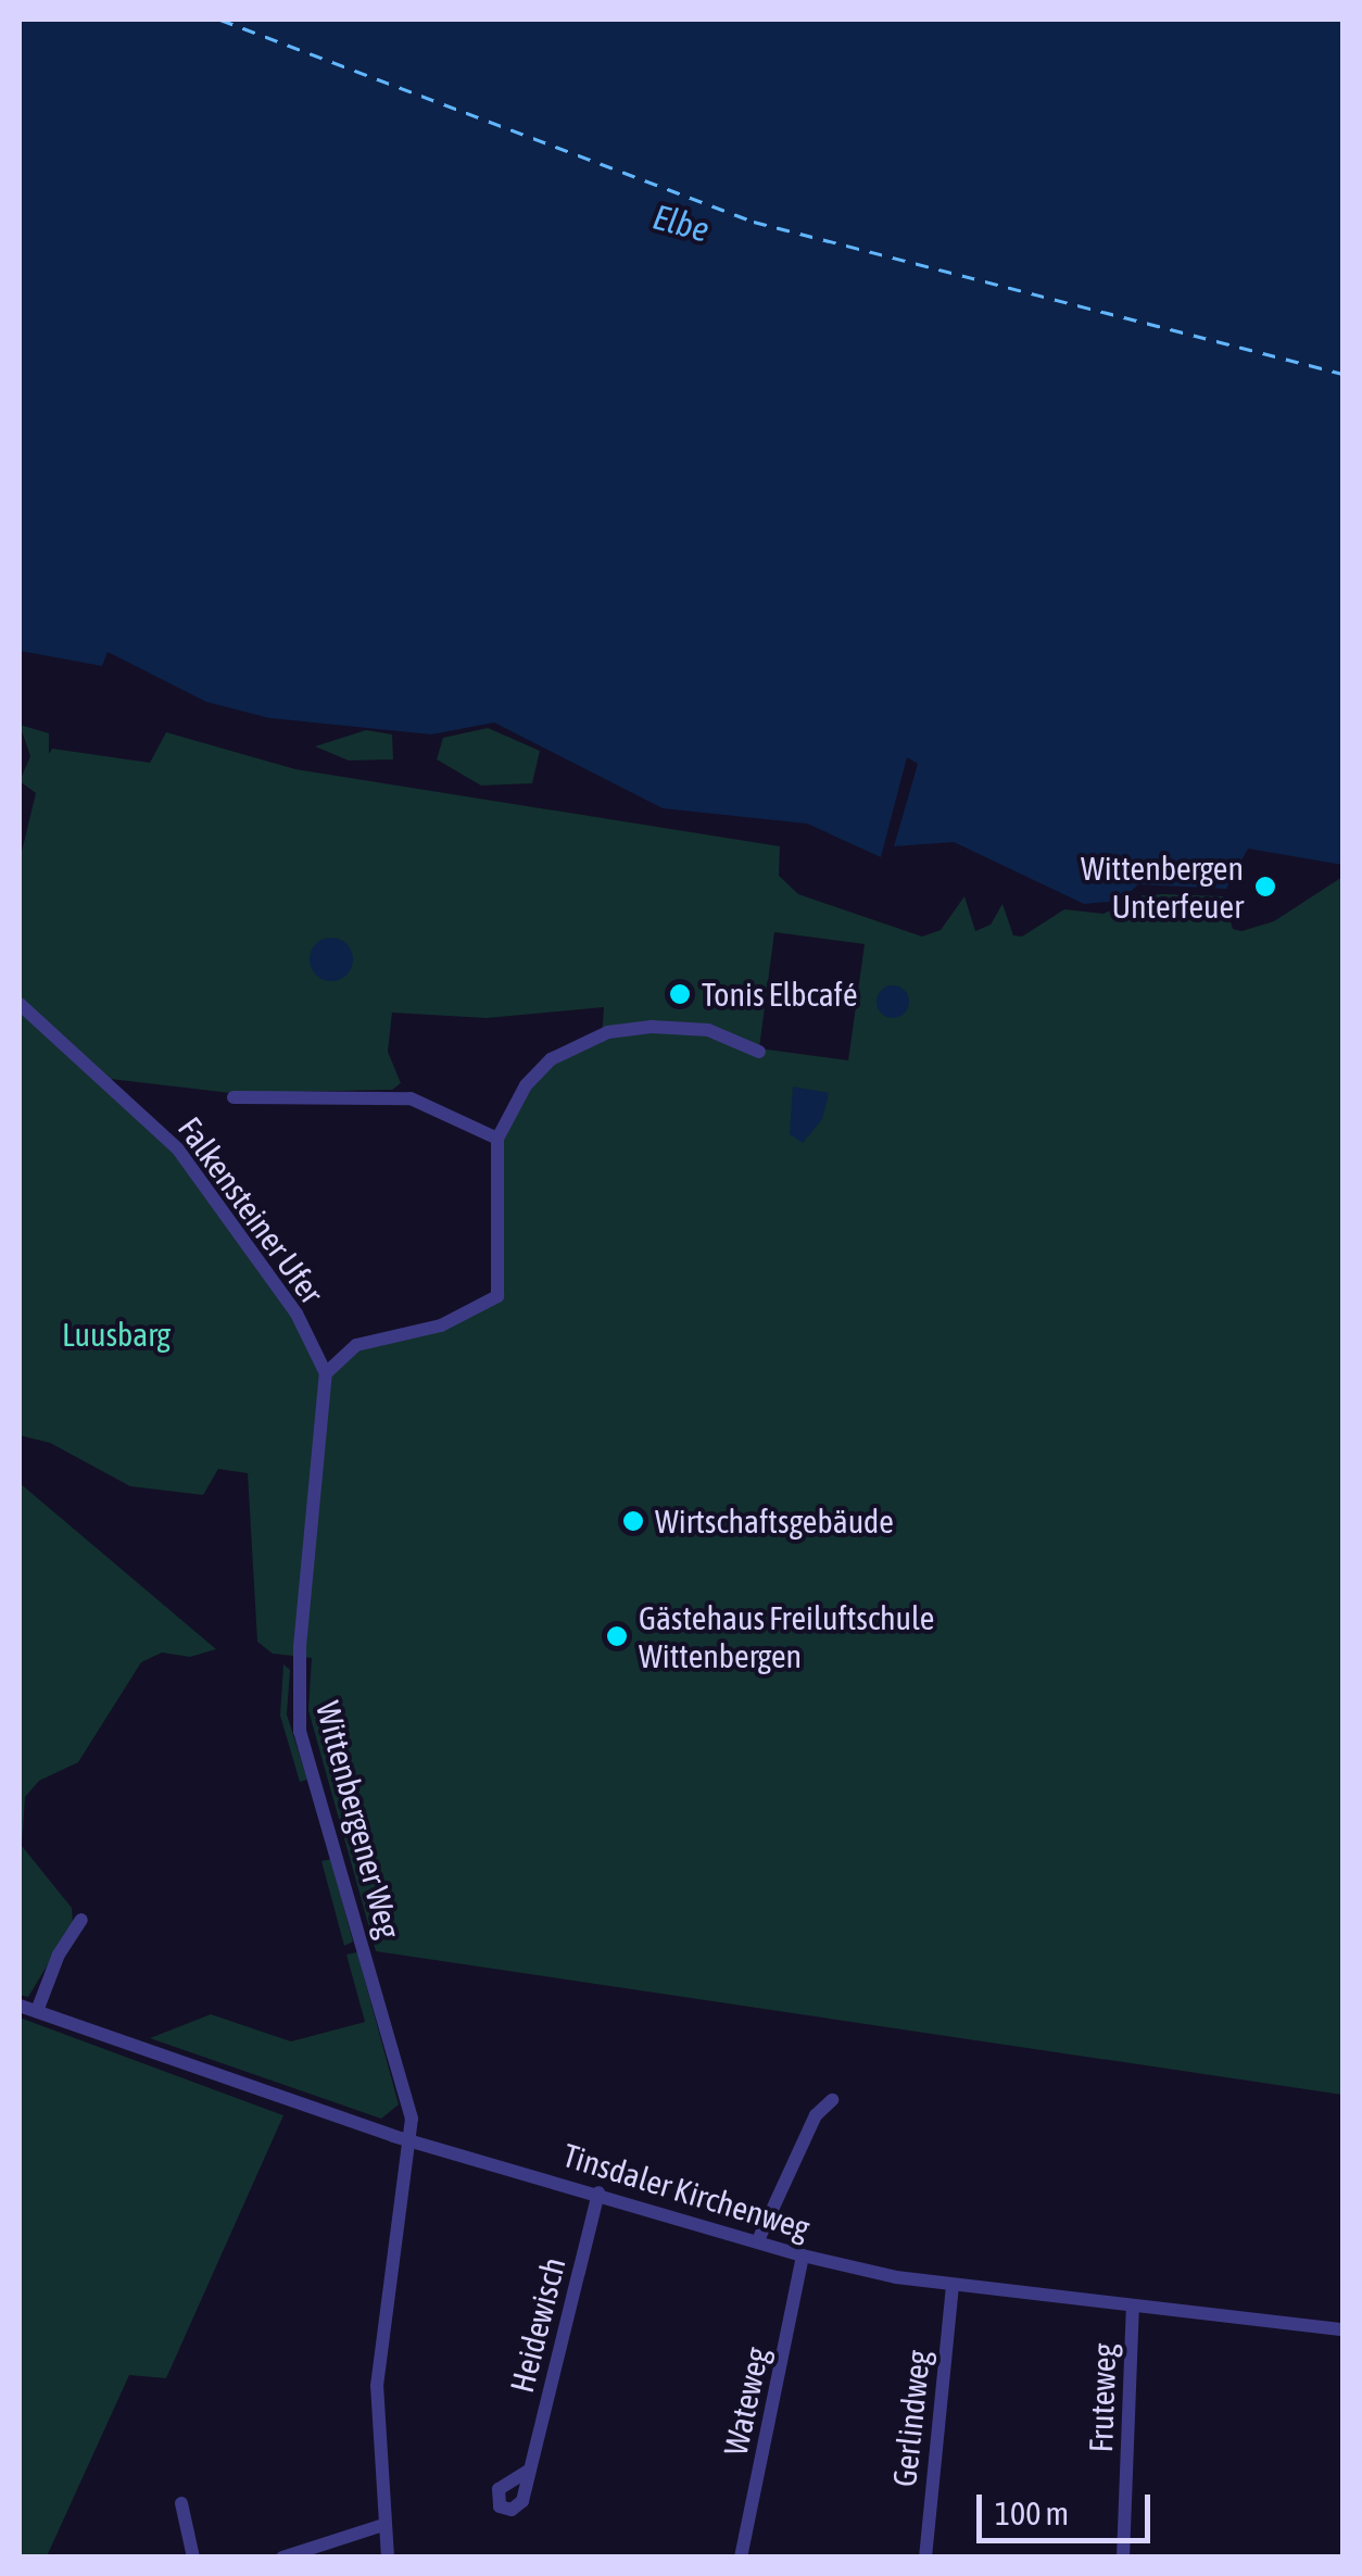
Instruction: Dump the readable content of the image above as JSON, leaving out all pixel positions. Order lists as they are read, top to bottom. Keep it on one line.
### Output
{"streets":{"street":["Falkensteiner Ufer","Wittenbergener Weg","Tinsdaler Kirchenweg","Heidewisch","Fruteweg","Wateweg","Gerlindweg"]},"crossings":[["Falkensteiner Ufer","Wittenbergener Weg"],["Wittenbergener Weg","Tinsdaler Kirchenweg"],["Tinsdaler Kirchenweg","Heidewisch"],["Tinsdaler Kirchenweg","Fruteweg"],["Tinsdaler Kirchenweg","Wateweg"],["Tinsdaler Kirchenweg","Gerlindweg"]],"water":["Elbe"],"parks":["Luusbarg"],"places":["Wittenbergen Unterfeuer","Tonis Elbcafé","Wirtschaftsgebäude","Gästehaus Freiluftschule Wittenbergen"],"scale_bar":"100 m"}
